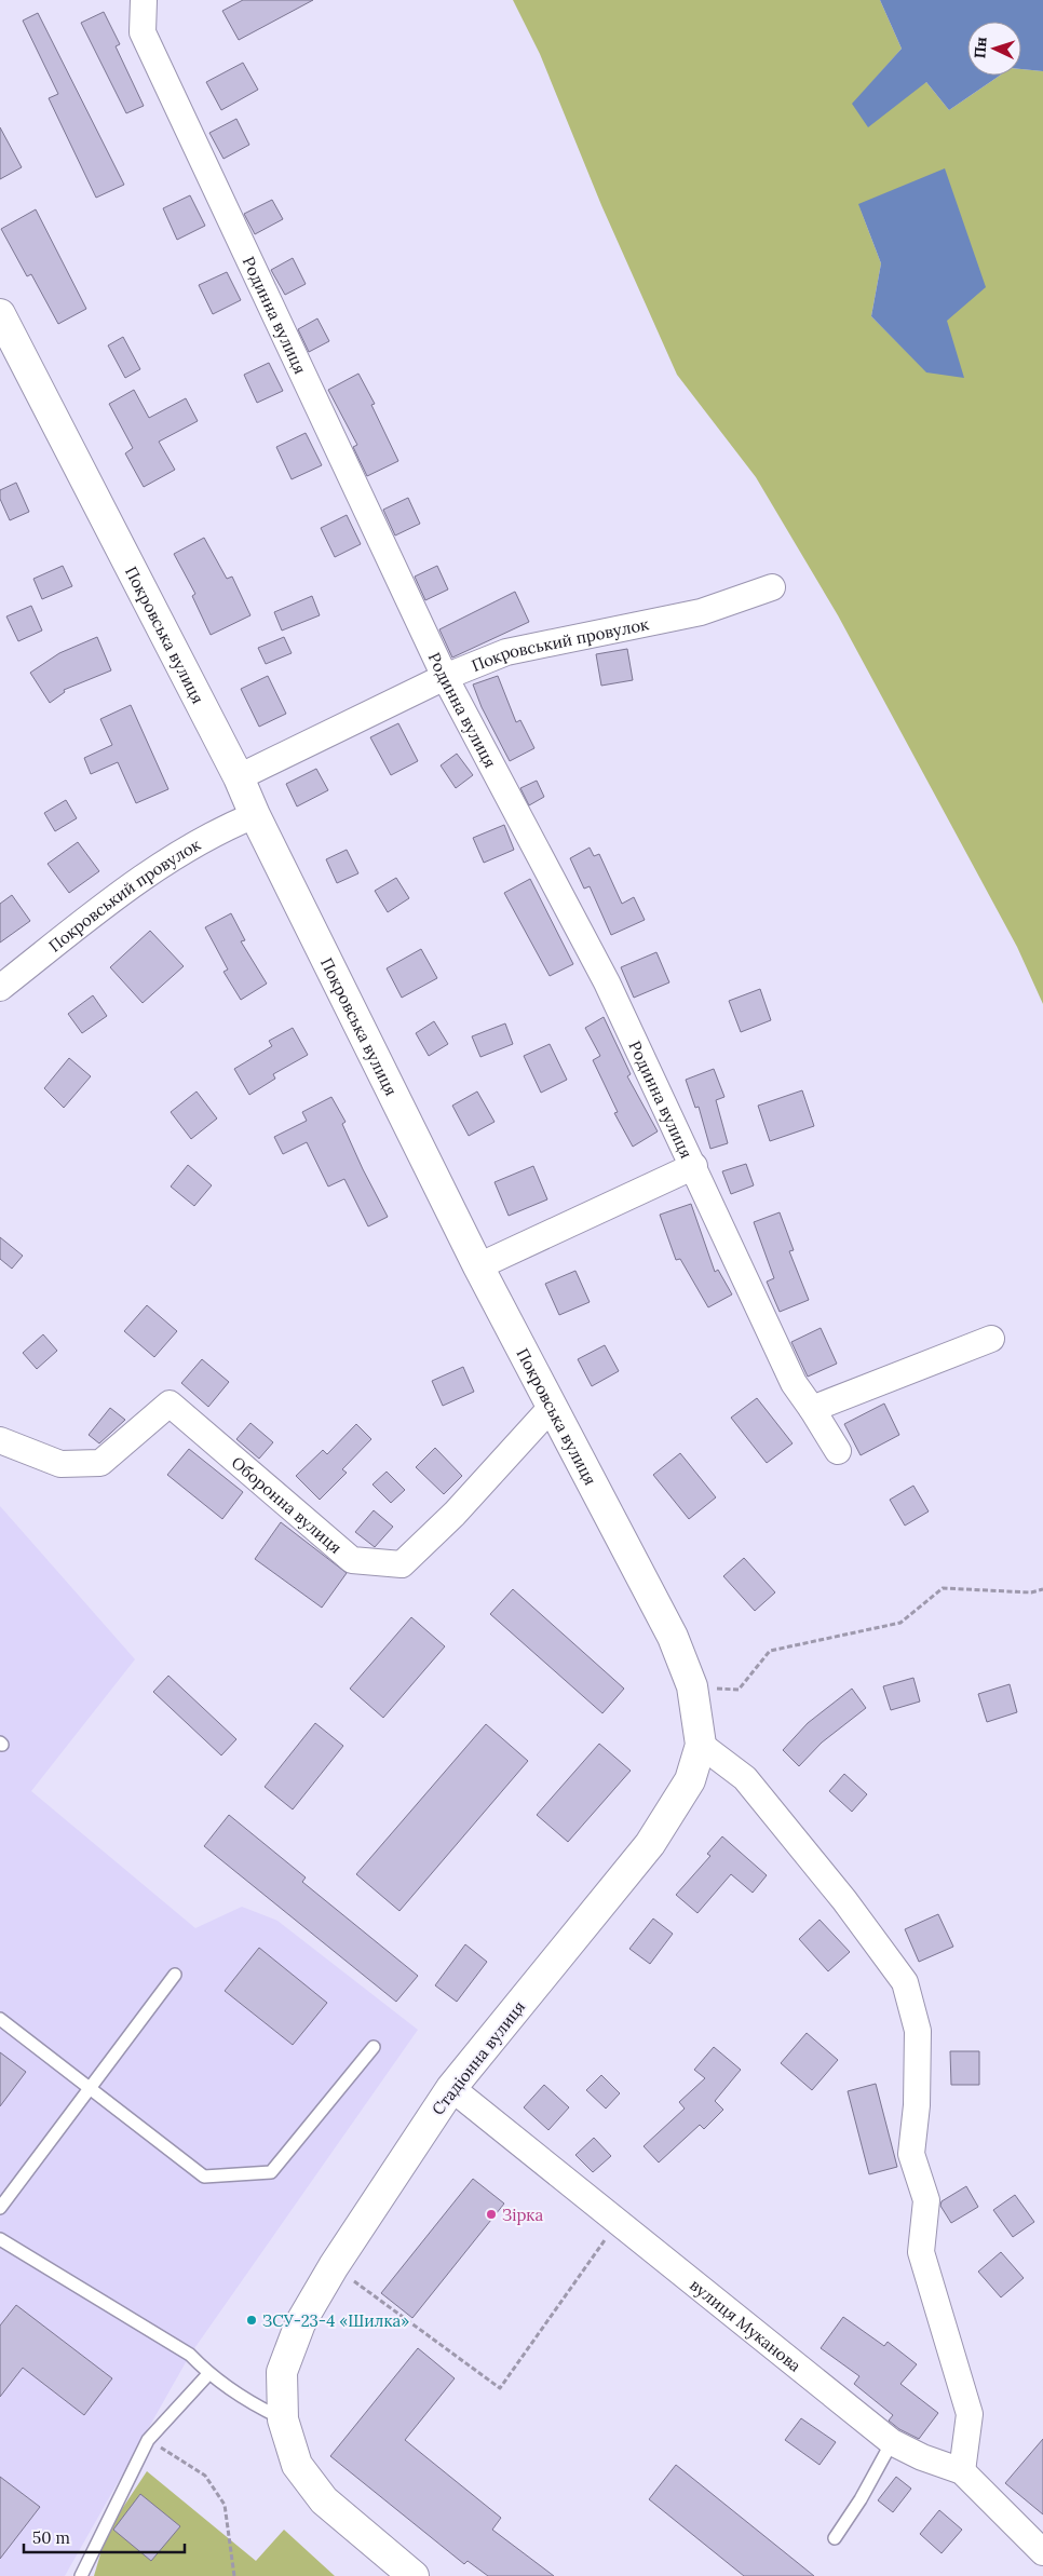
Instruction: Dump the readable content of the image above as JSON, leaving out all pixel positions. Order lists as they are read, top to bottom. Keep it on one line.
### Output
{"streets":{"street":["Родинна вулиця","Покровська вулиця","Покровський провулок","Оборонна вулиця","Стадіонна вулиця","вулиця Муканова"]},"crossings":[["Родинна вулиця","Покровський провулок"],["Покровська вулиця","Покровський провулок"],["Покровська вулиця","Оборонна вулиця"],["Покровська вулиця","Стадіонна вулиця"],["Стадіонна вулиця","вулиця Муканова"]],"places":["Зірка","ЗСУ-23-4 «Шилка»"],"scale_bar":"50 m","north":"left"}
